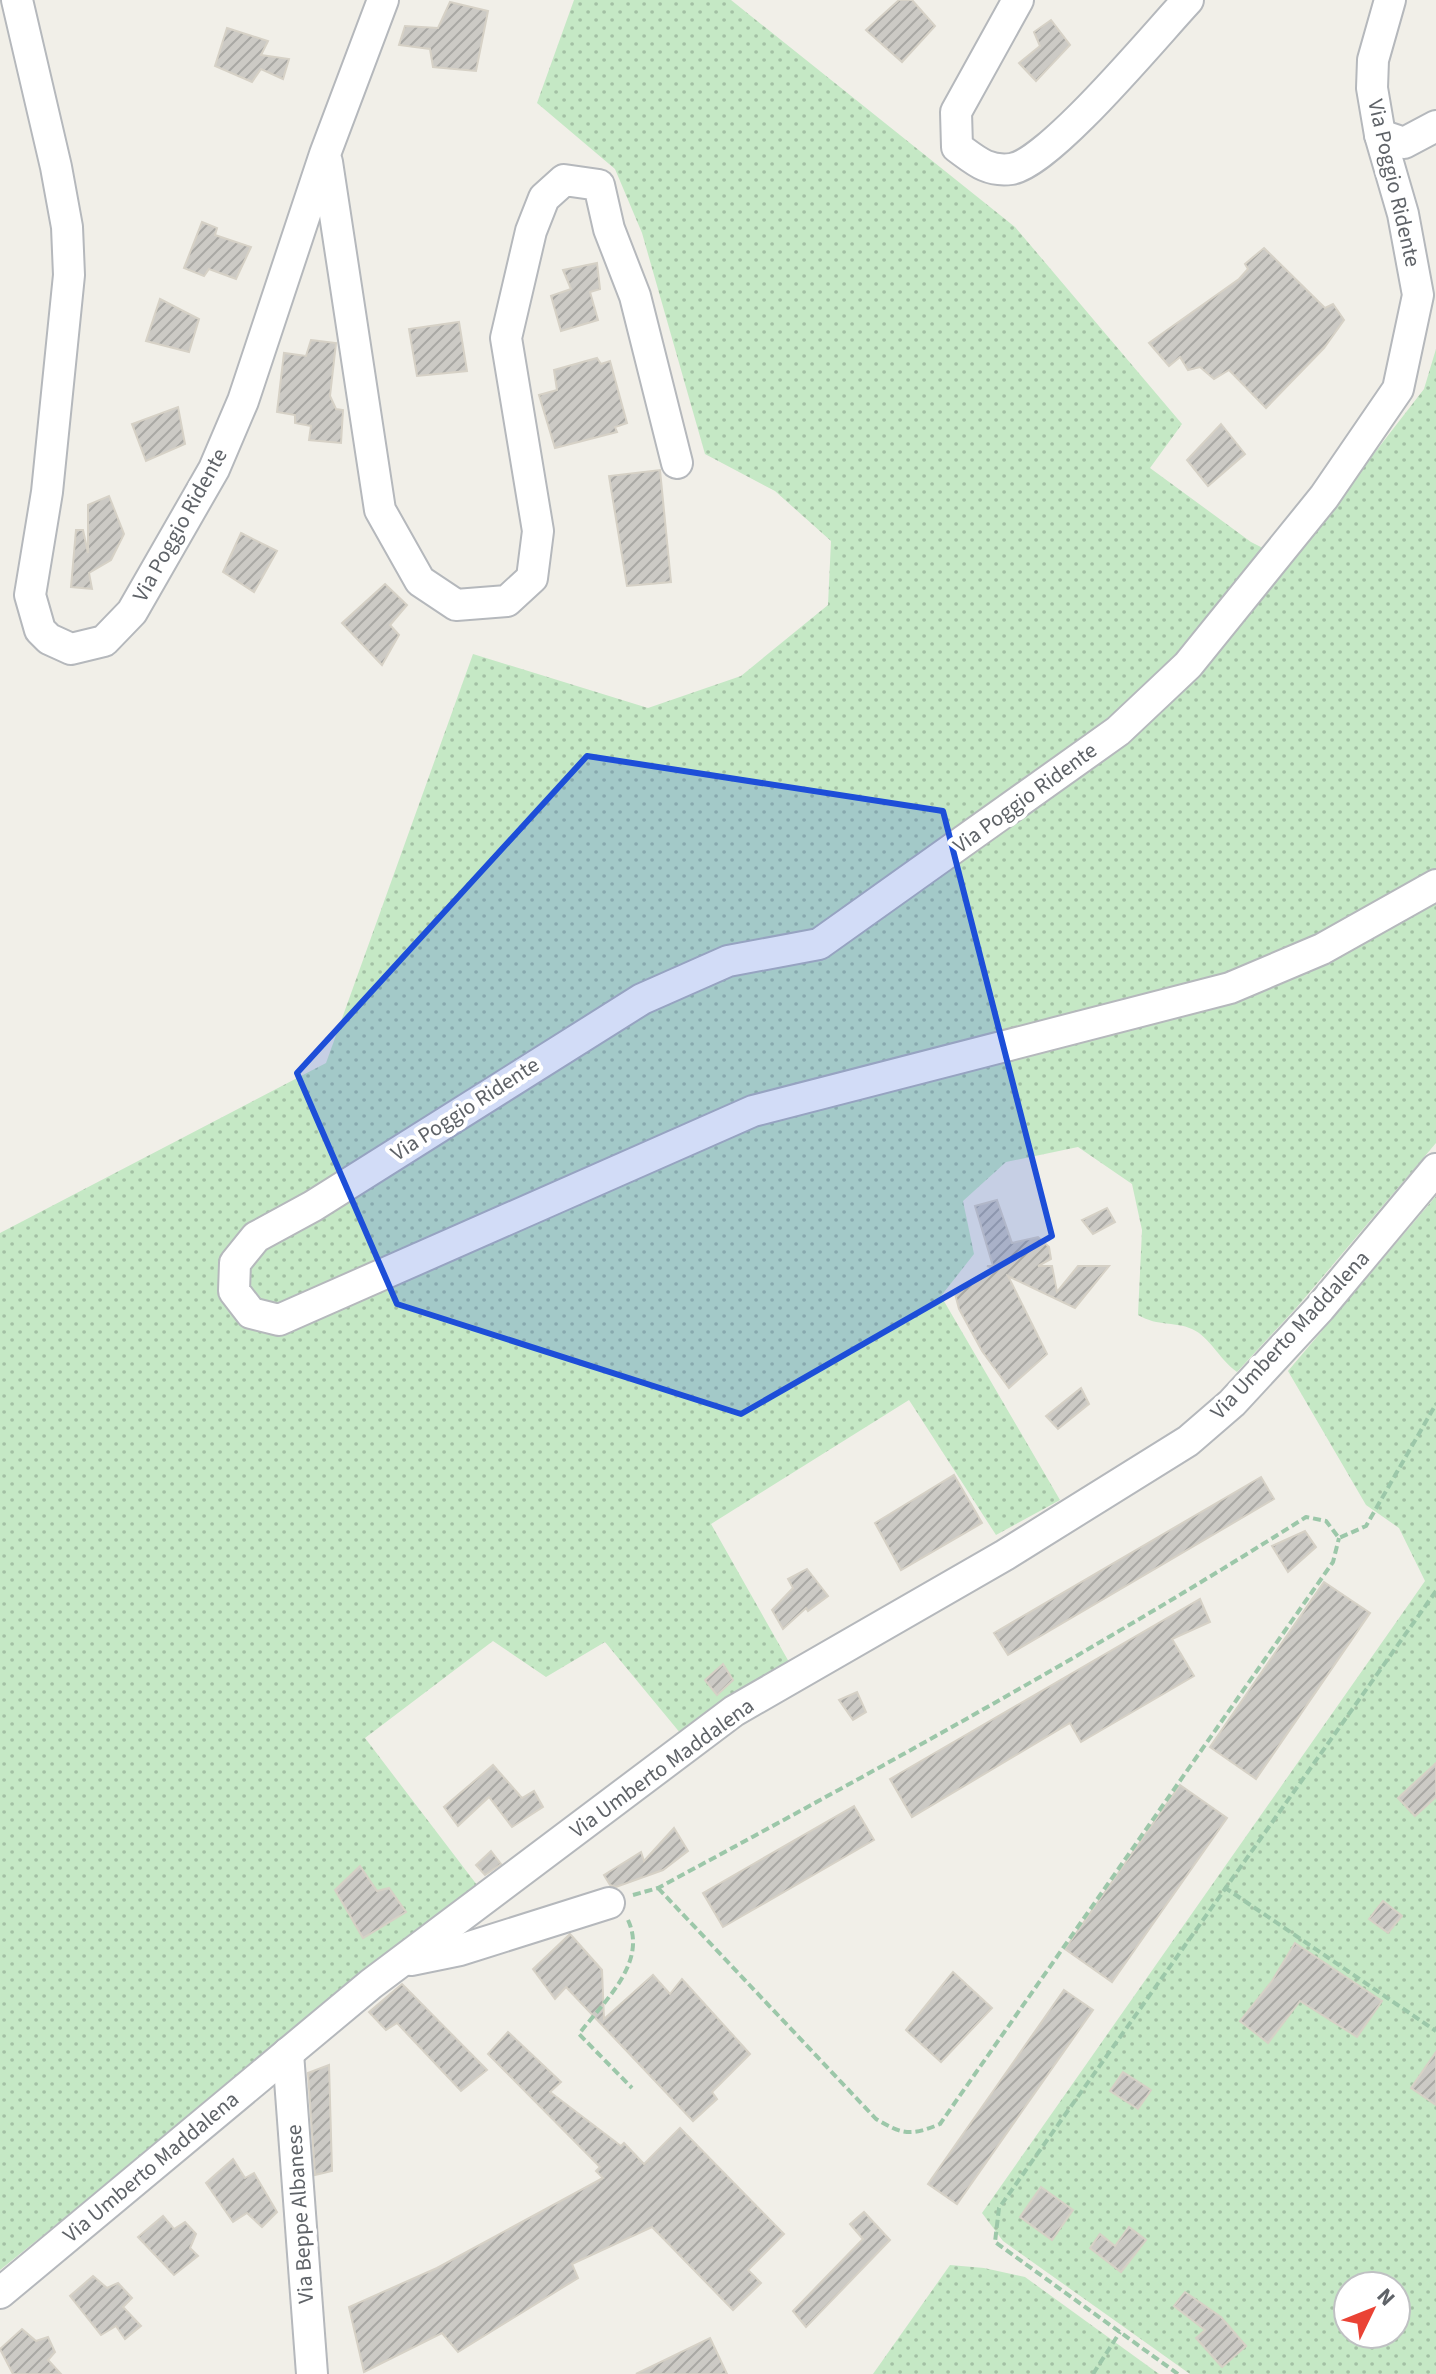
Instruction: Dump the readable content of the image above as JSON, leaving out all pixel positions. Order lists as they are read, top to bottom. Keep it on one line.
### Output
{"streets":{"street":["Via Poggio Ridente","Via Umberto Maddalena","Via Beppe Albanese"]},"crossings":[["Via Umberto Maddalena","Via Beppe Albanese"]],"north":"top right"}
